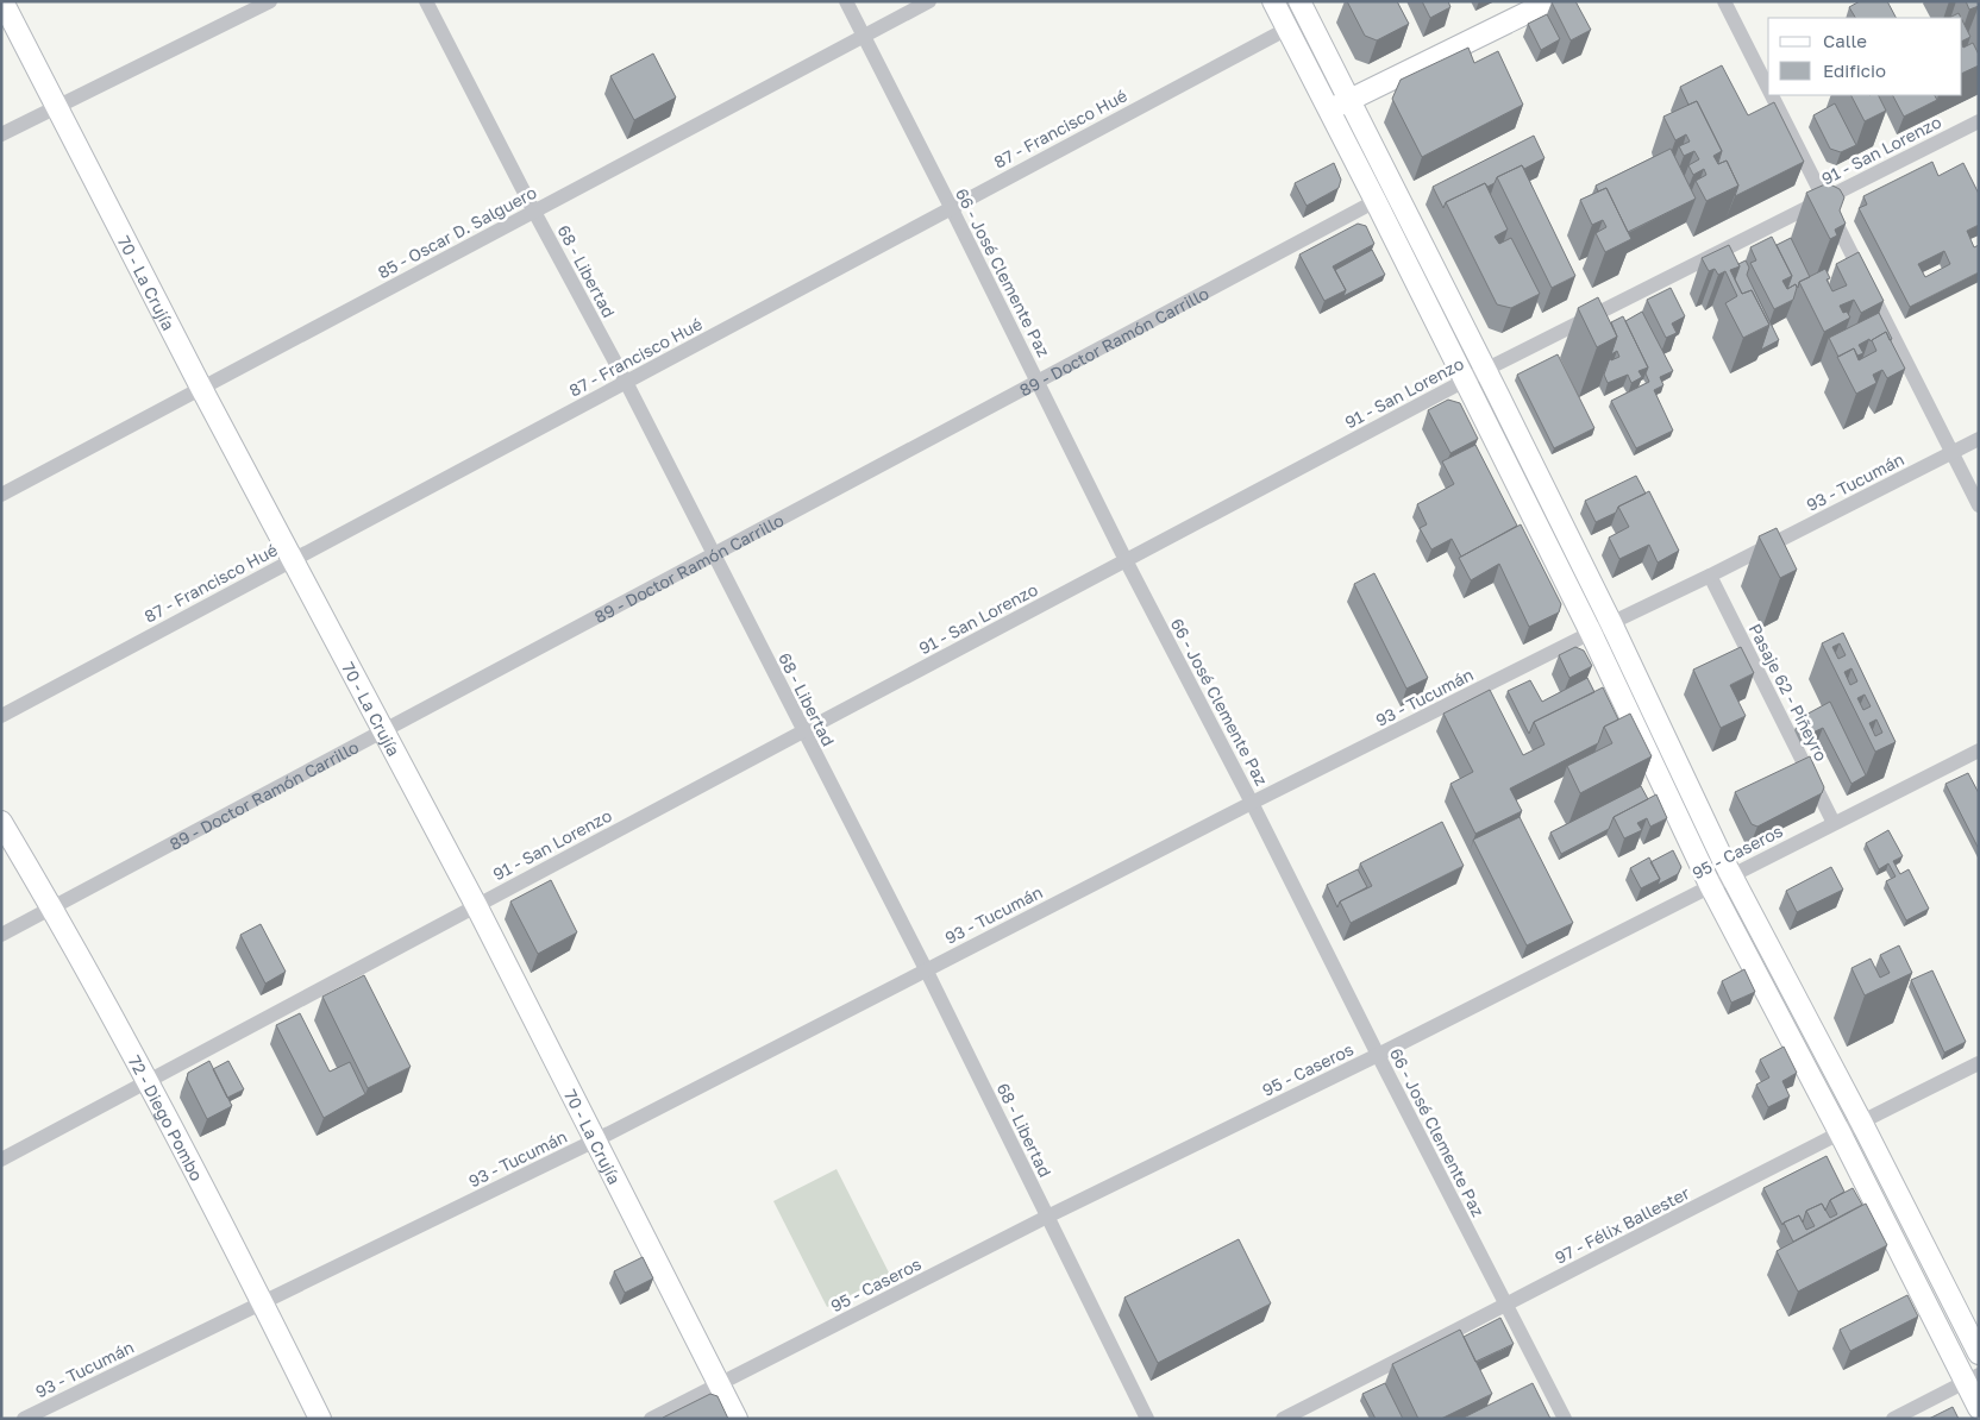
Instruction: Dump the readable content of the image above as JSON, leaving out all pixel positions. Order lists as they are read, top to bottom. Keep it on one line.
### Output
{"streets":{"main road":["70 - La Crujía","72 - Diego Pombo"],"street":["87 - Francisco Hué","91 - San Lorenzo","85 - Oscar D. Salguero","68 - Libertad","66 - José Clemente Paz","89 - Doctor Ramón Carrillo","93 - Tucumán","Pasaje 62 - Piñeyro","95 - Caseros","97 - Félix Ballester"]},"crossings":[["87 - Francisco Hué","68 - Libertad"],["87 - Francisco Hué","66 - José Clemente Paz"],["87 - Francisco Hué","70 - La Crujía"],["91 - San Lorenzo","68 - Libertad"],["91 - San Lorenzo","66 - José Clemente Paz"],["91 - San Lorenzo","70 - La Crujía"],["91 - San Lorenzo","72 - Diego Pombo"],["85 - Oscar D. Salguero","68 - Libertad"],["85 - Oscar D. Salguero","66 - José Clemente Paz"],["85 - Oscar D. Salguero","70 - La Crujía"],["68 - Libertad","89 - Doctor Ramón Carrillo"],["68 - Libertad","93 - Tucumán"],["68 - Libertad","95 - Caseros"],["66 - José Clemente Paz","89 - Doctor Ramón Carrillo"],["66 - José Clemente Paz","93 - Tucumán"],["66 - José Clemente Paz","95 - Caseros"],["66 - José Clemente Paz","97 - Félix Ballester"],["70 - La Crujía","89 - Doctor Ramón Carrillo"],["70 - La Crujía","93 - Tucumán"],["70 - La Crujía","95 - Caseros"],["89 - Doctor Ramón Carrillo","72 - Diego Pombo"],["93 - Tucumán","Pasaje 62 - Piñeyro"],["93 - Tucumán","72 - Diego Pombo"],["Pasaje 62 - Piñeyro","95 - Caseros"]],"legend":["Calle","Edificio"]}
